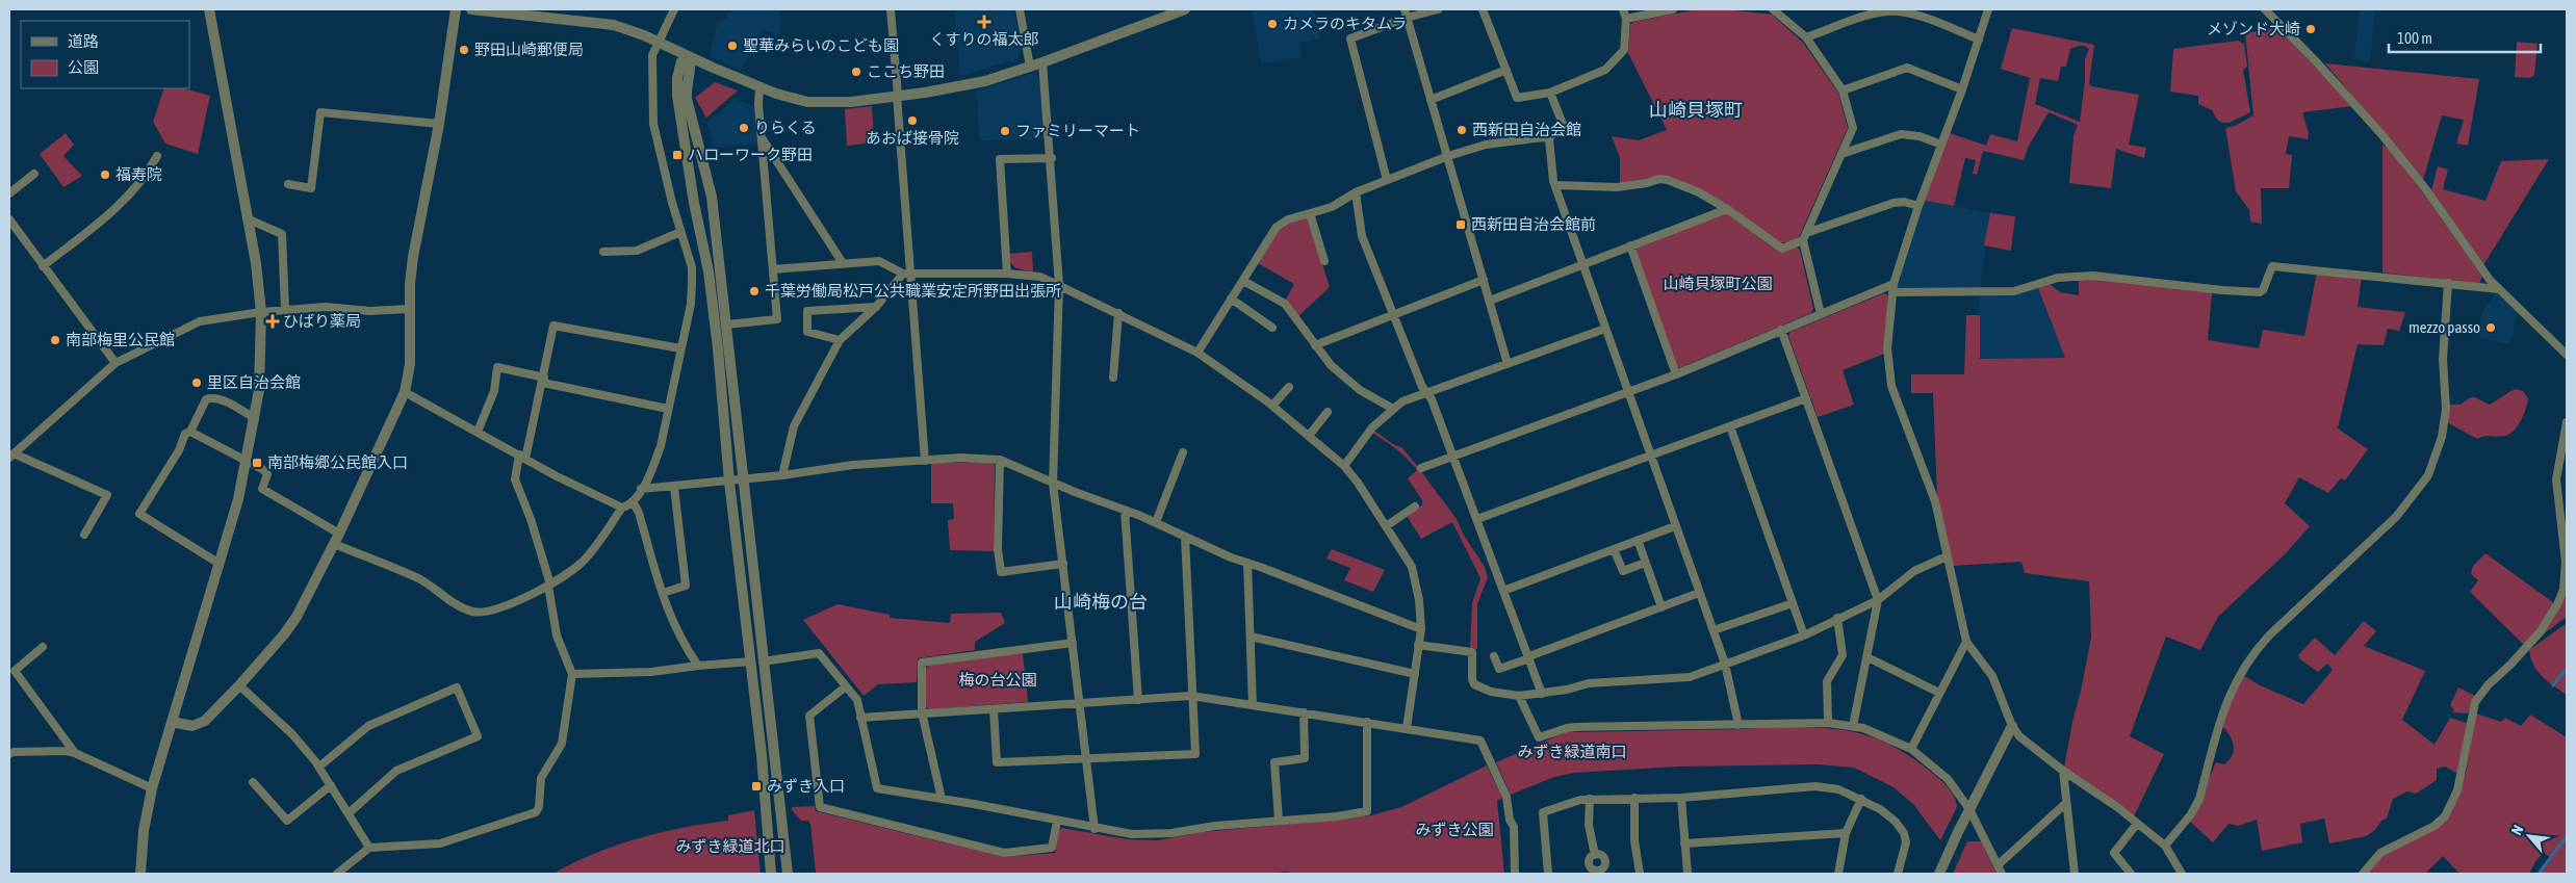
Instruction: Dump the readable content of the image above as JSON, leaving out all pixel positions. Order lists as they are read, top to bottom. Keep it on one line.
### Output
{"districts":["山崎貝塚町","山崎梅の台"],"parks":["山崎貝塚町公園","梅の台公園","みずき緑道南口","みずき公園","みずき緑道北口"],"places":{"health":["くすりの福太郎","ひばり薬局"],"other":["カメラのキタムラ","メゾンド大崎","聖華みらいのこども園","野田山崎郵便局","ここち野田","あおば接骨院","りらくる","西新田自治会館","ファミリーマート","福寿院","千葉労働局松戸公共職業安定所野田出張所","mezzo passo","南部梅里公民館","里区自治会館"],"transit":["ハローワーク野田","西新田自治会館前","南部梅郷公民館入口","みずき入口"]},"legend":["道路","公園"],"scale_bar":"100 m","north":"top left"}
